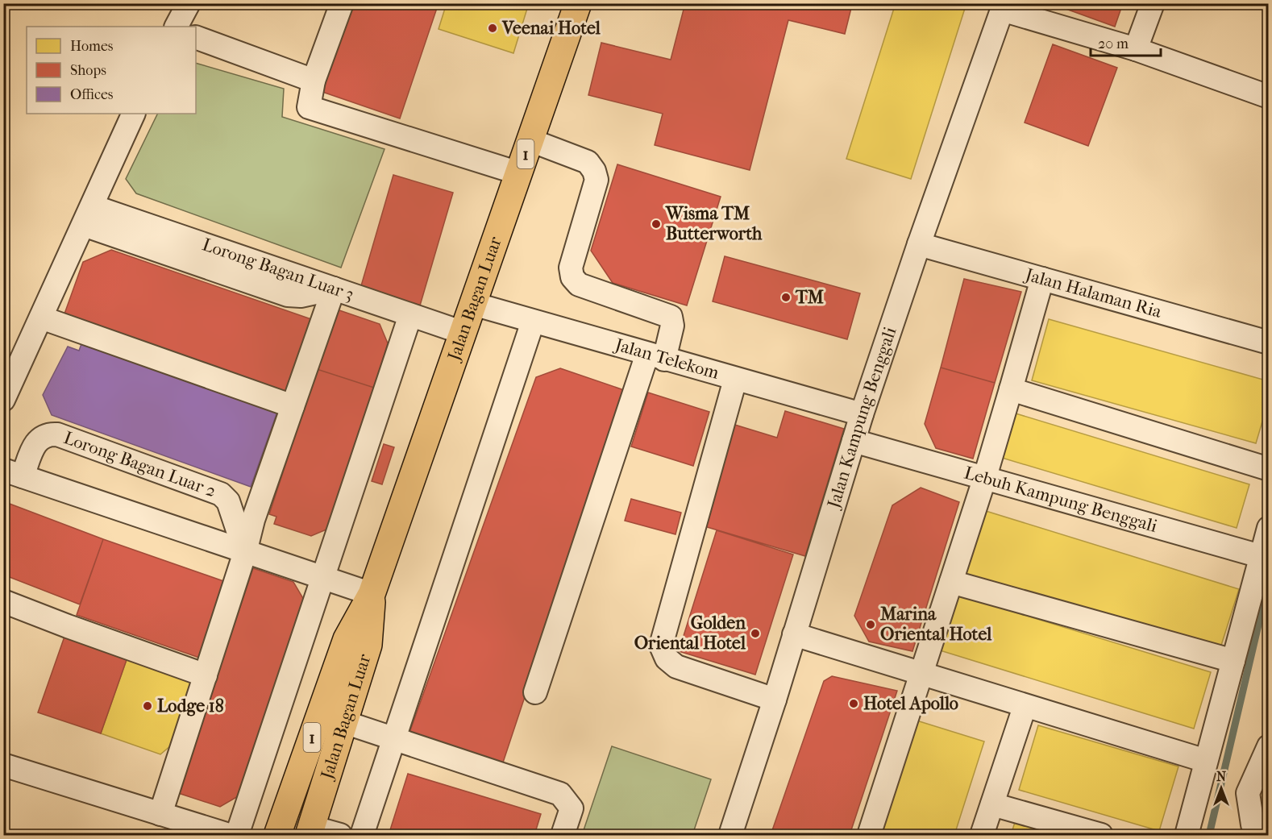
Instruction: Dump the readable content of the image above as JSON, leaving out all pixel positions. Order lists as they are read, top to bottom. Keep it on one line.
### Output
{"streets":{"main road":["1","Jalan Bagan Luar"],"street":["Lorong Bagan Luar 3","Jalan Halaman Ria","Jalan Telekom","Jalan Kampung Benggali","Lorong Bagan Luar 2","Lebuh Kampung Benggali"]},"crossings":[["Lorong Bagan Luar 3","Jalan Bagan Luar"],["Jalan Halaman Ria","Jalan Kampung Benggali"],["Jalan Bagan Luar","Jalan Telekom"],["Jalan Bagan Luar","Lorong Bagan Luar 2"],["Jalan Telekom","Jalan Kampung Benggali"],["Jalan Kampung Benggali","Lebuh Kampung Benggali"]],"places":["Veenai Hotel","Wisma TM Butterworth","TM","Marina Oriental Hotel","Golden Oriental Hotel","Hotel Apollo","Lodge 18"],"legend":["Homes","Shops","Offices"],"scale_bar":"20 m","north":"top"}
